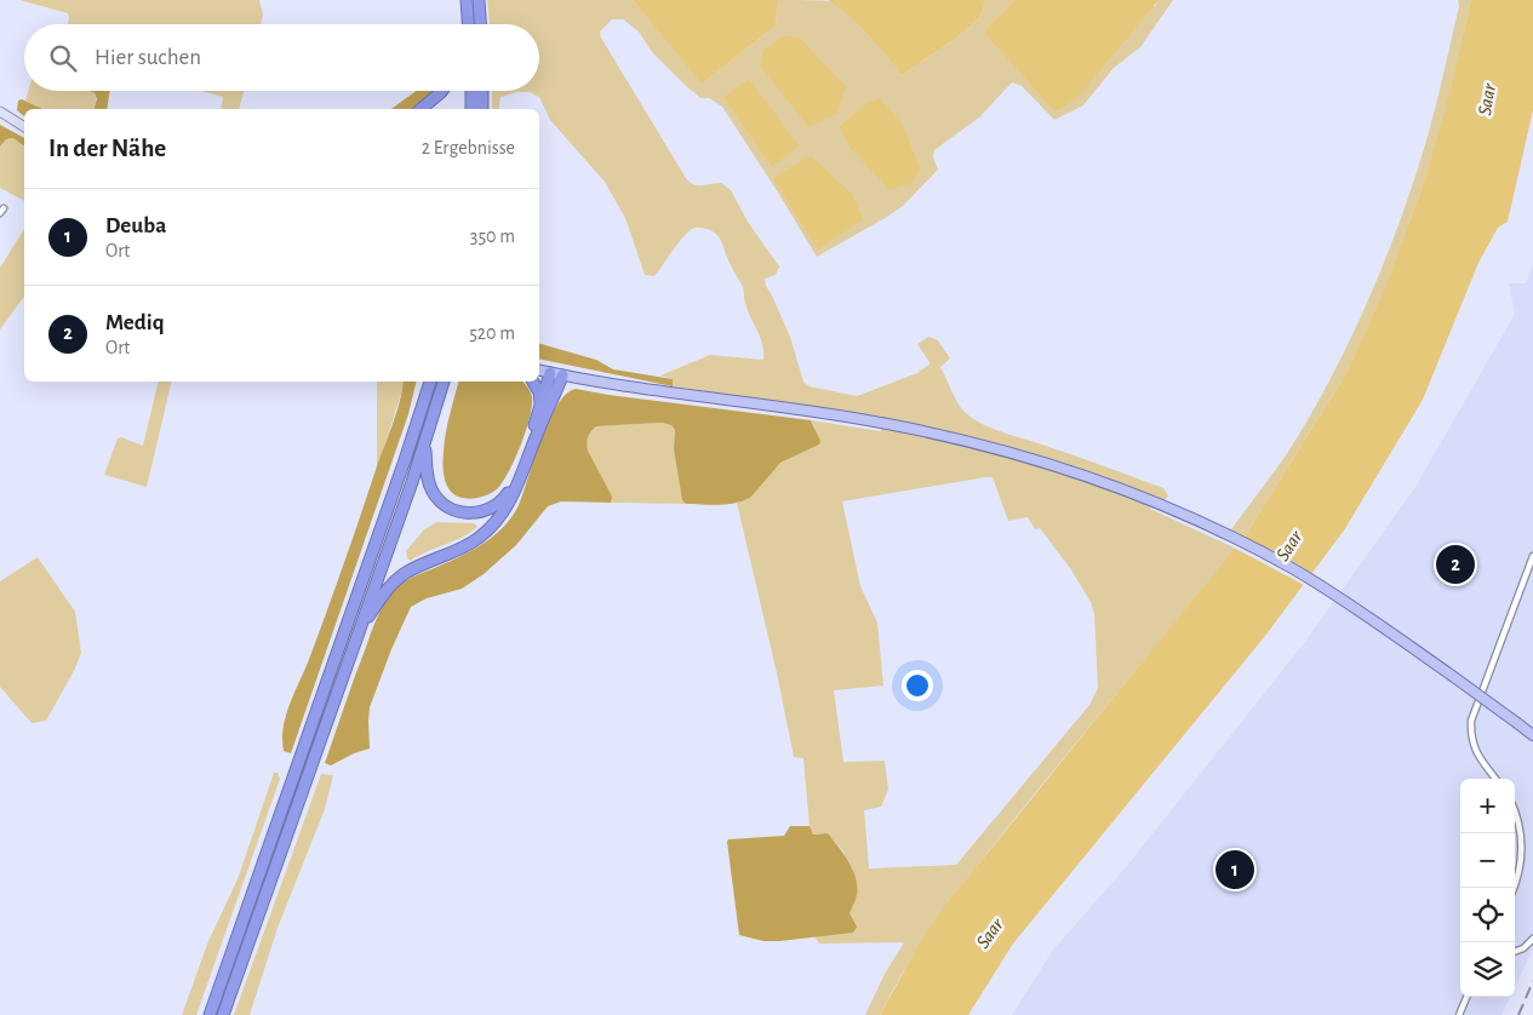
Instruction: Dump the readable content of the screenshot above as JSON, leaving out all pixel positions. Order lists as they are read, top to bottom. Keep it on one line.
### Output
{"water":["Saar"],"page":{"search":"Hier suchen","heading":["In der Nähe","2 Ergebnisse"],"list":[{"mark":"1","name":"Deuba","note":"Ort","value":"350 m"},{"mark":"2","name":"Mediq","note":"Ort","value":"520 m"}],"pins":["2","1"],"map_buttons":["+","−"]}}
